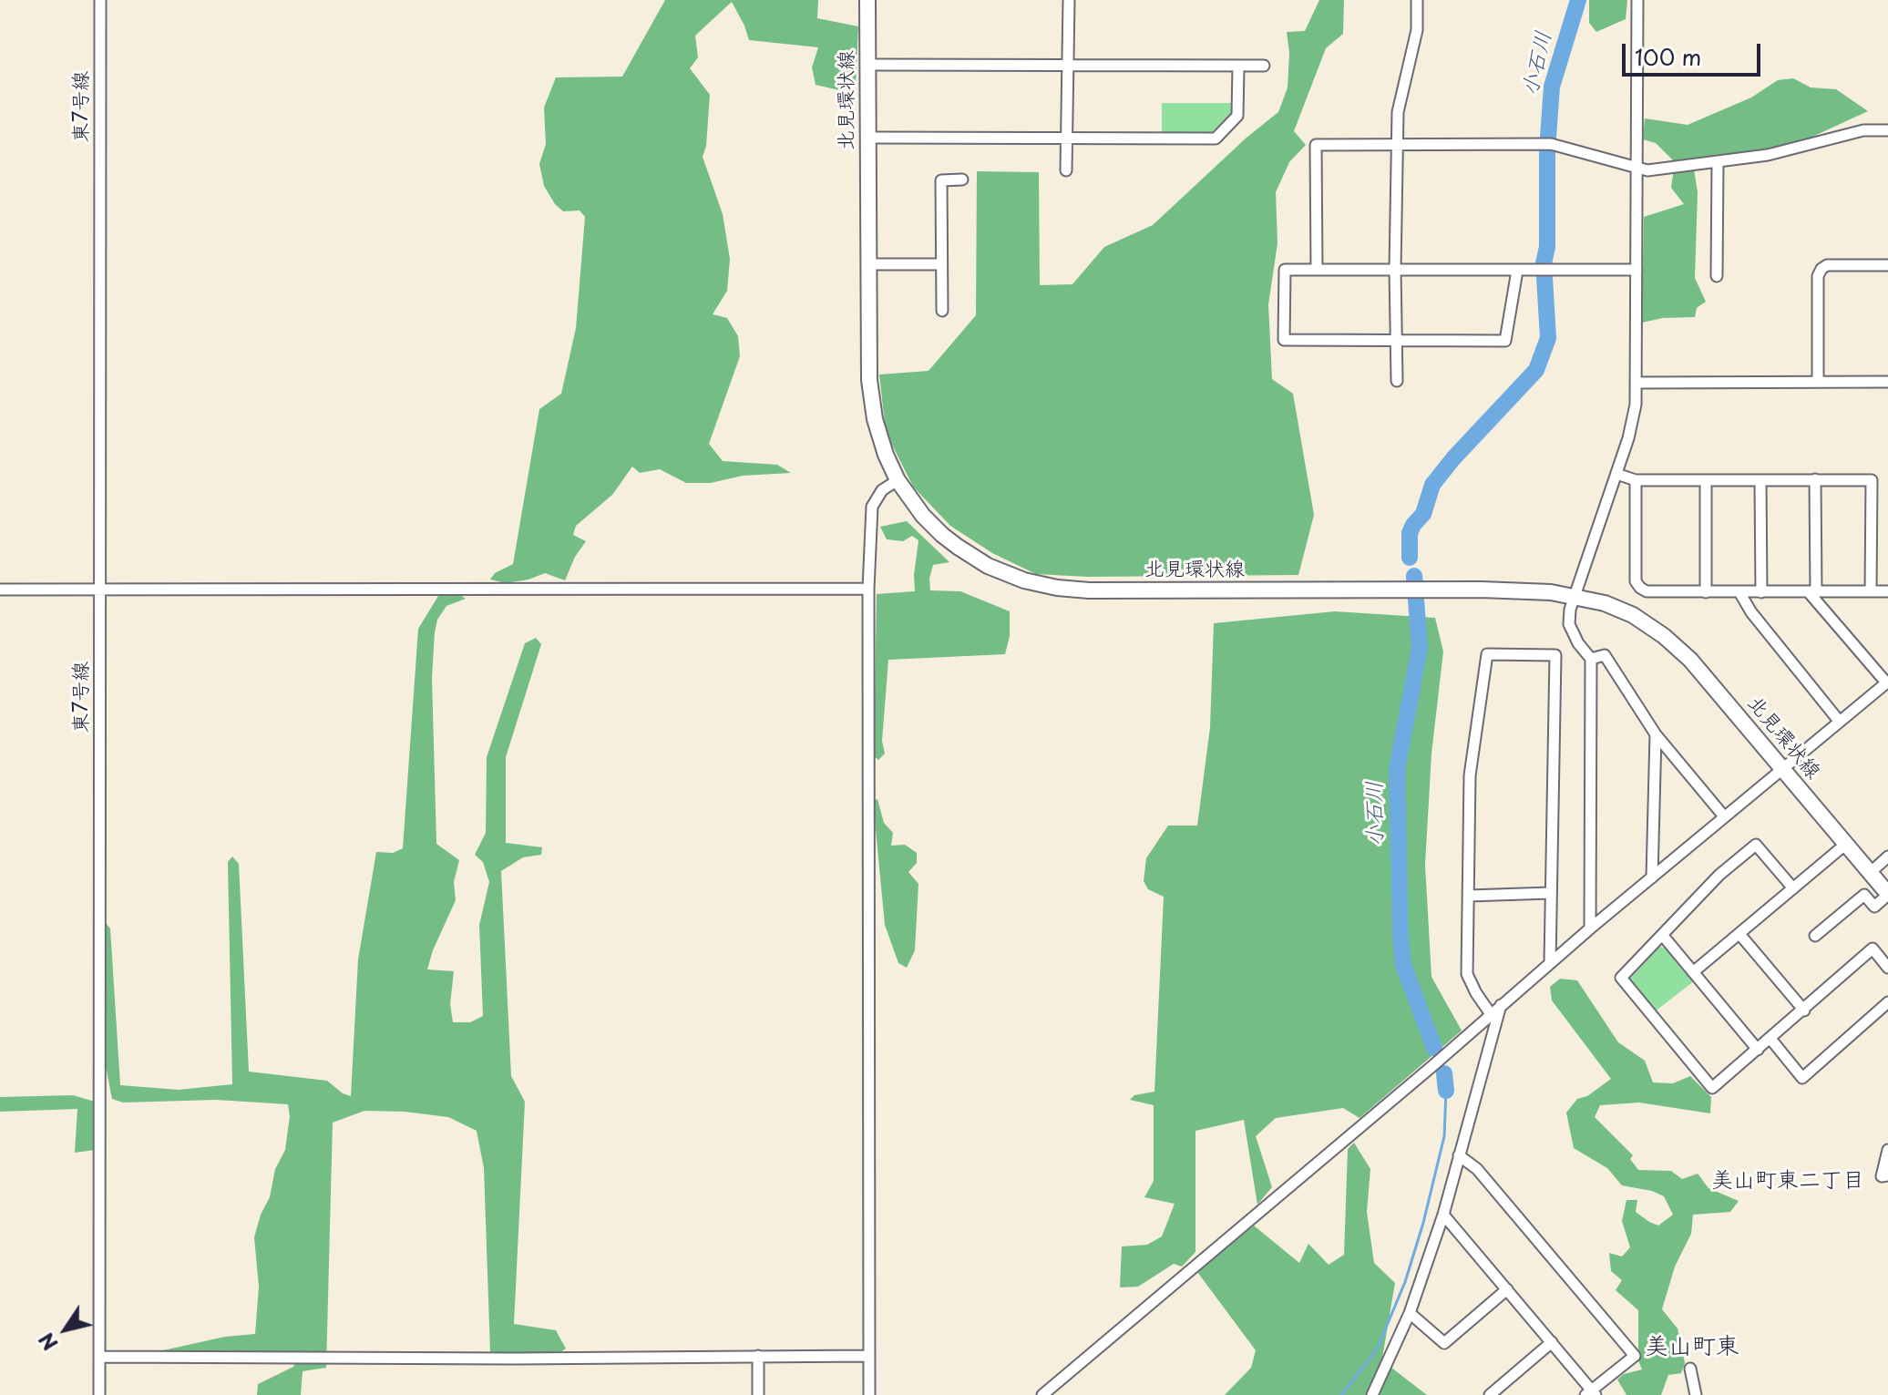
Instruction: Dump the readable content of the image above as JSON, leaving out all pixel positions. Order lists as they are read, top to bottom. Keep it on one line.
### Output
{"streets":{"main road":["北見環状線"],"street":["東7号線"]},"districts":["美山町東二丁目","美山町東"],"water":["小石川"],"scale_bar":"100 m","north":"bottom left"}
